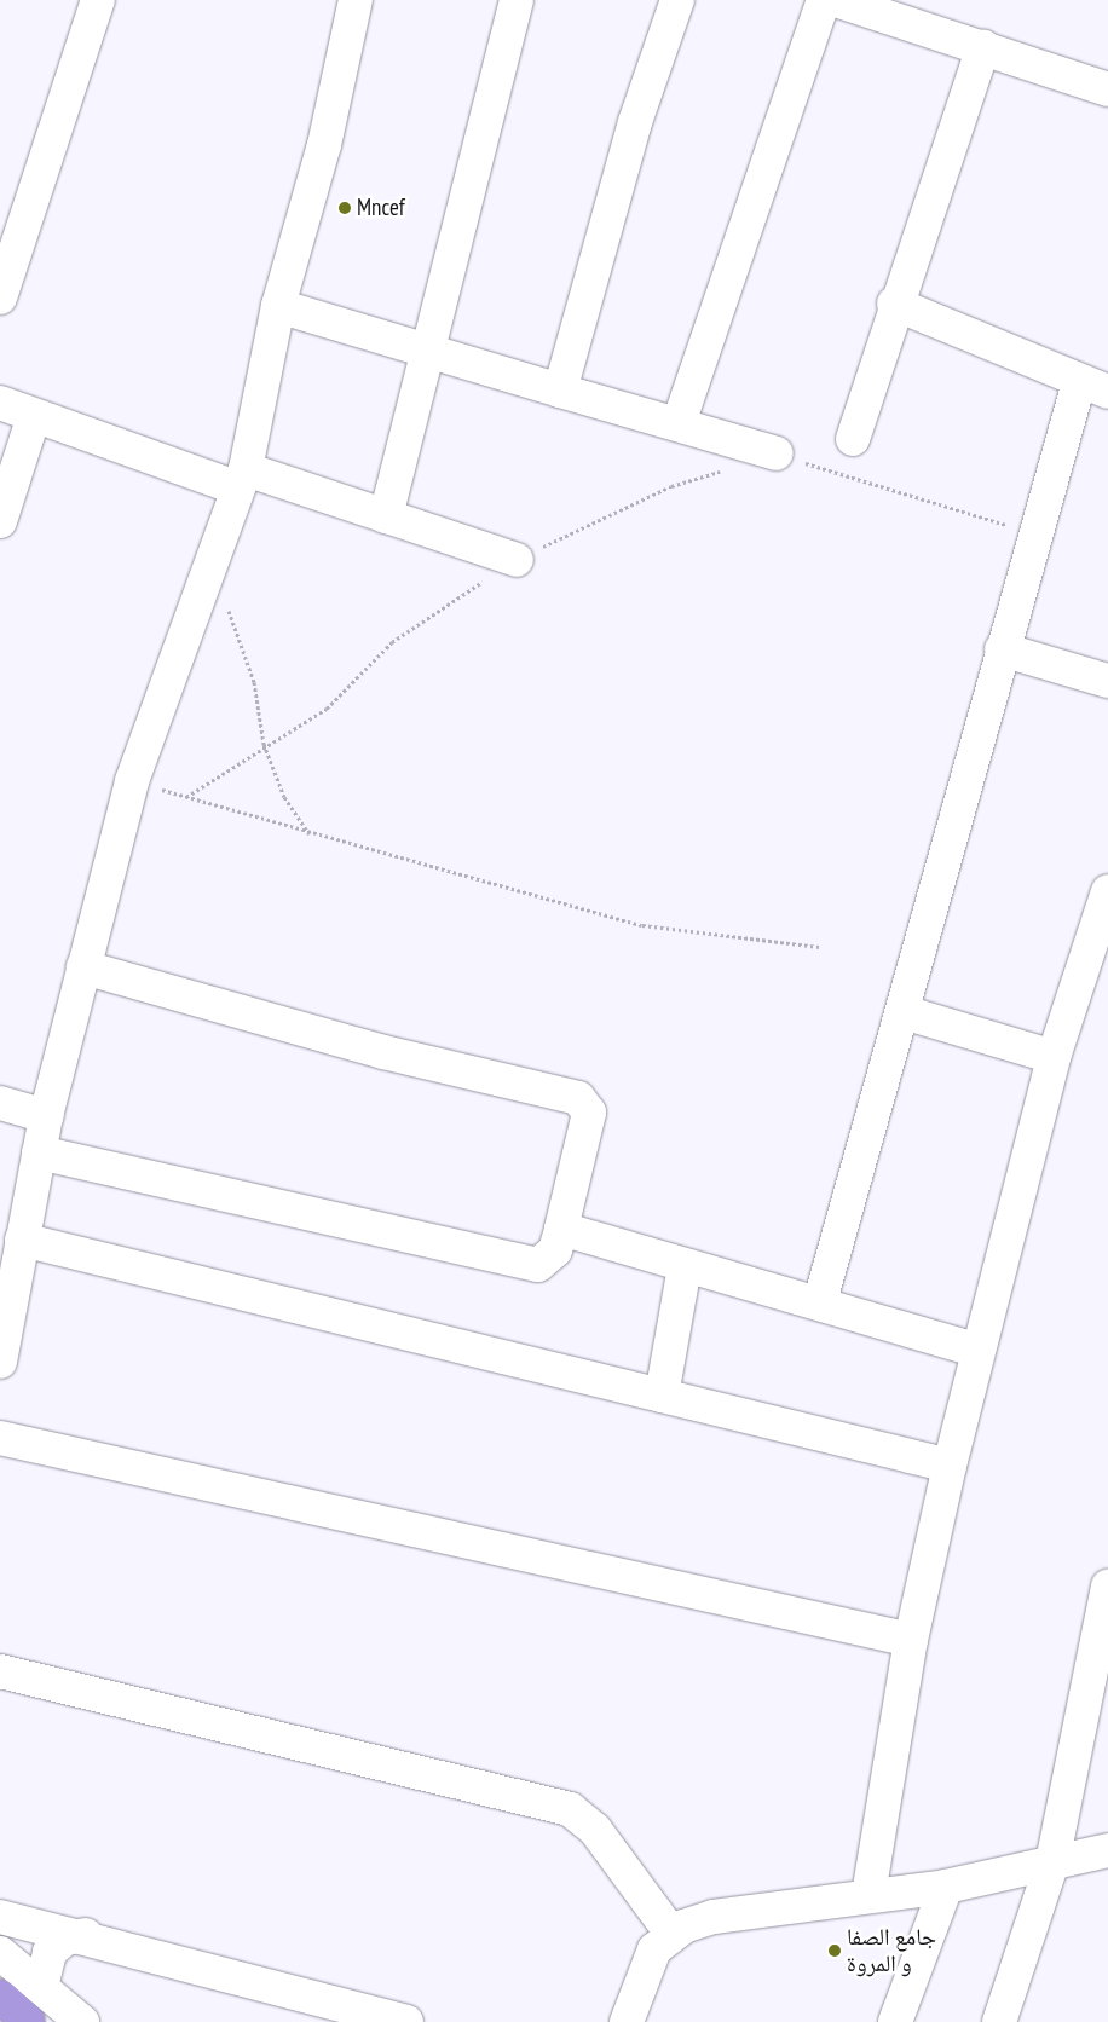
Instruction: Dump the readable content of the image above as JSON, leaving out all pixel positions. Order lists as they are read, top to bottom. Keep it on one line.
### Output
{"places":["Mncef","جامع الصفا و المروة"]}
